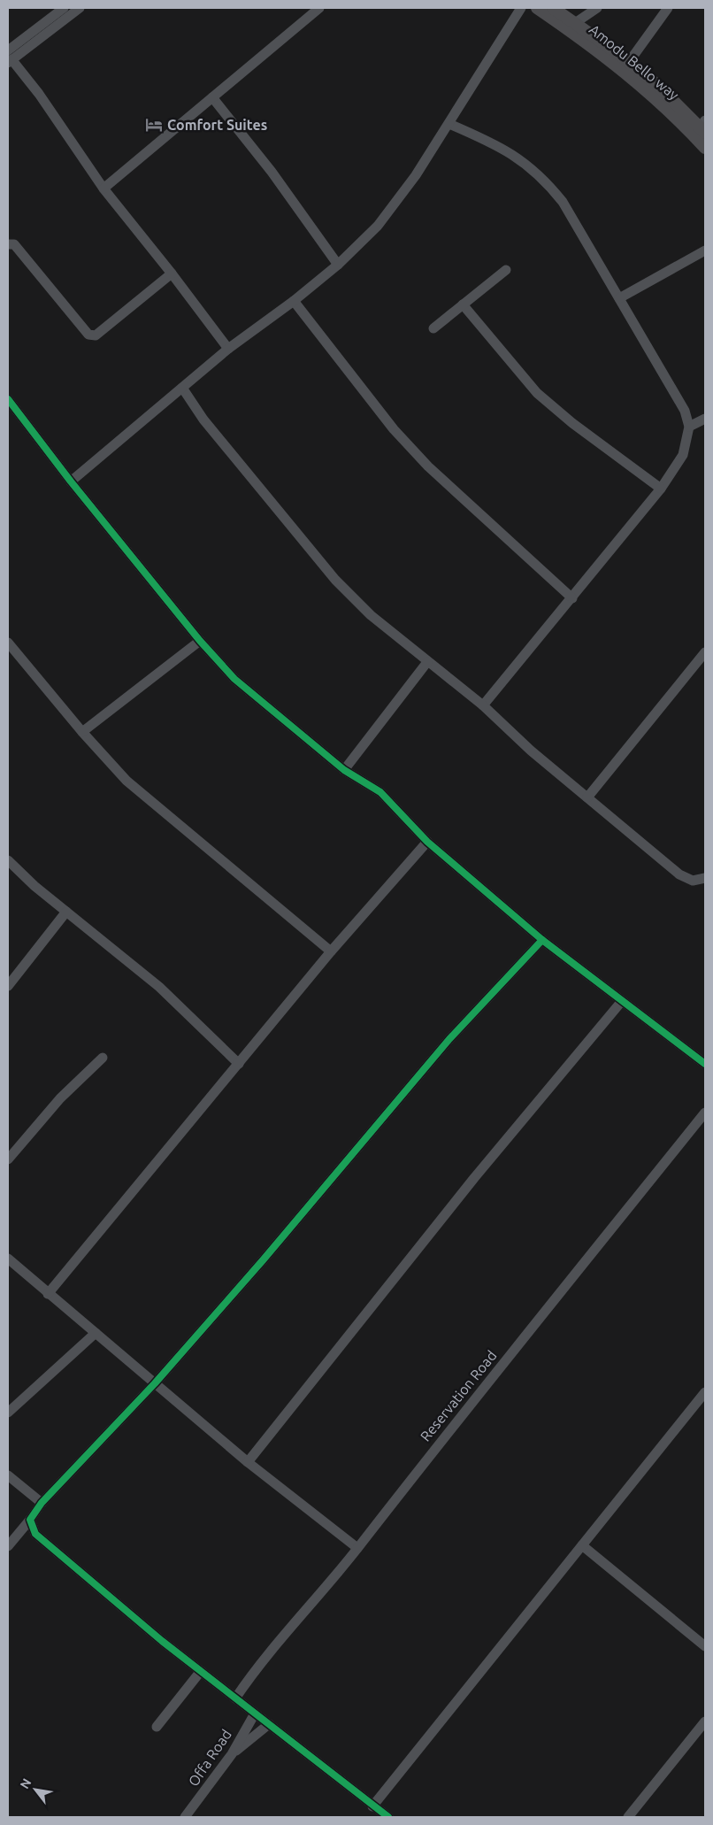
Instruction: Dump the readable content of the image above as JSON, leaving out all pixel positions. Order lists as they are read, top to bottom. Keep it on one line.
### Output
{"streets":{"main road":["Amodu Bello way"],"street":["Reservation Road","Offa Road"]},"places":{"hotel":["Comfort Suites"]},"north":"top left"}
